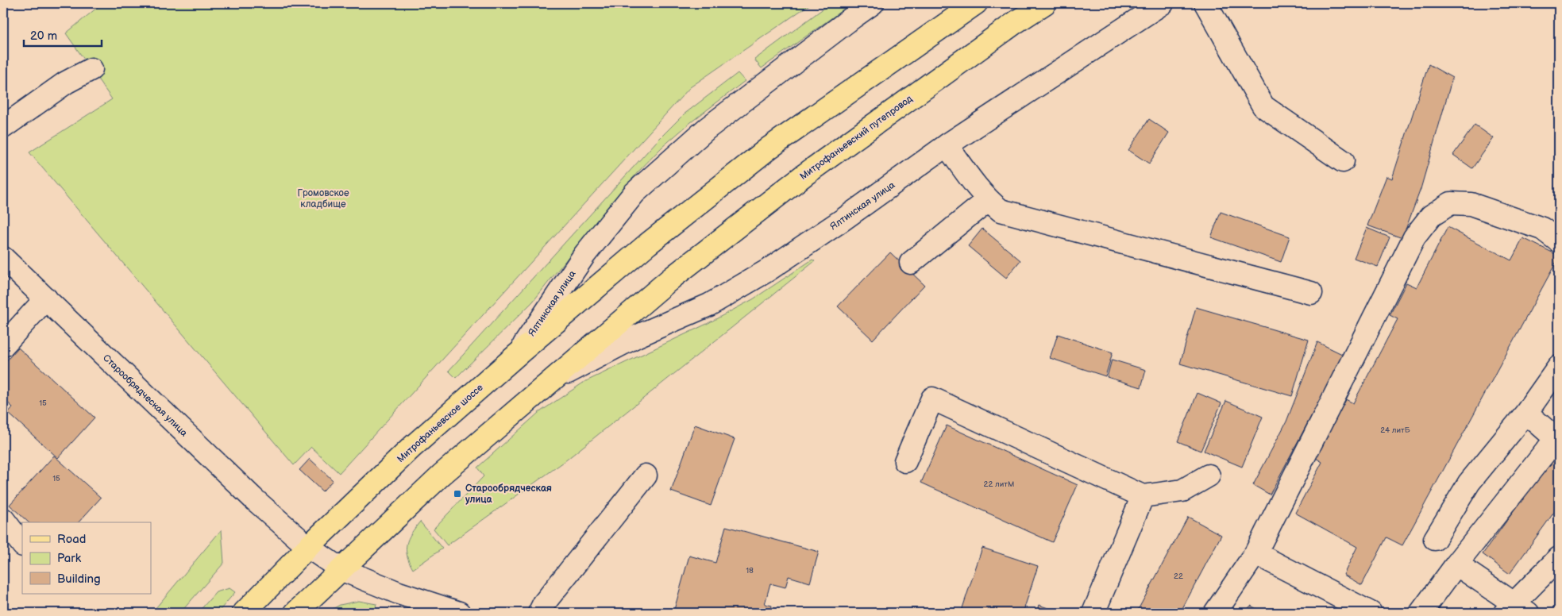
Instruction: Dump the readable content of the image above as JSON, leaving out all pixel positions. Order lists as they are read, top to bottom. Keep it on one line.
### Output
{"streets":{"main road":["Митрофаньевский путепровод","Митрофаньевское шоссе"],"street":["Ялтинская улица","Старообрядческая улица"]},"crossings":[["Митрофаньевский путепровод","Ялтинская улица"],["Ялтинская улица","Митрофаньевское шоссе"],["Старообрядческая улица","Митрофаньевское шоссе"]],"parks":["Громовское кладбище"],"places":{"transit":["Старообрядческая улица"]},"house_numbers":["15","24 литБ","15","22 литМ","18","22"],"legend":["Road","Park","Building"],"scale_bar":"20 m"}
